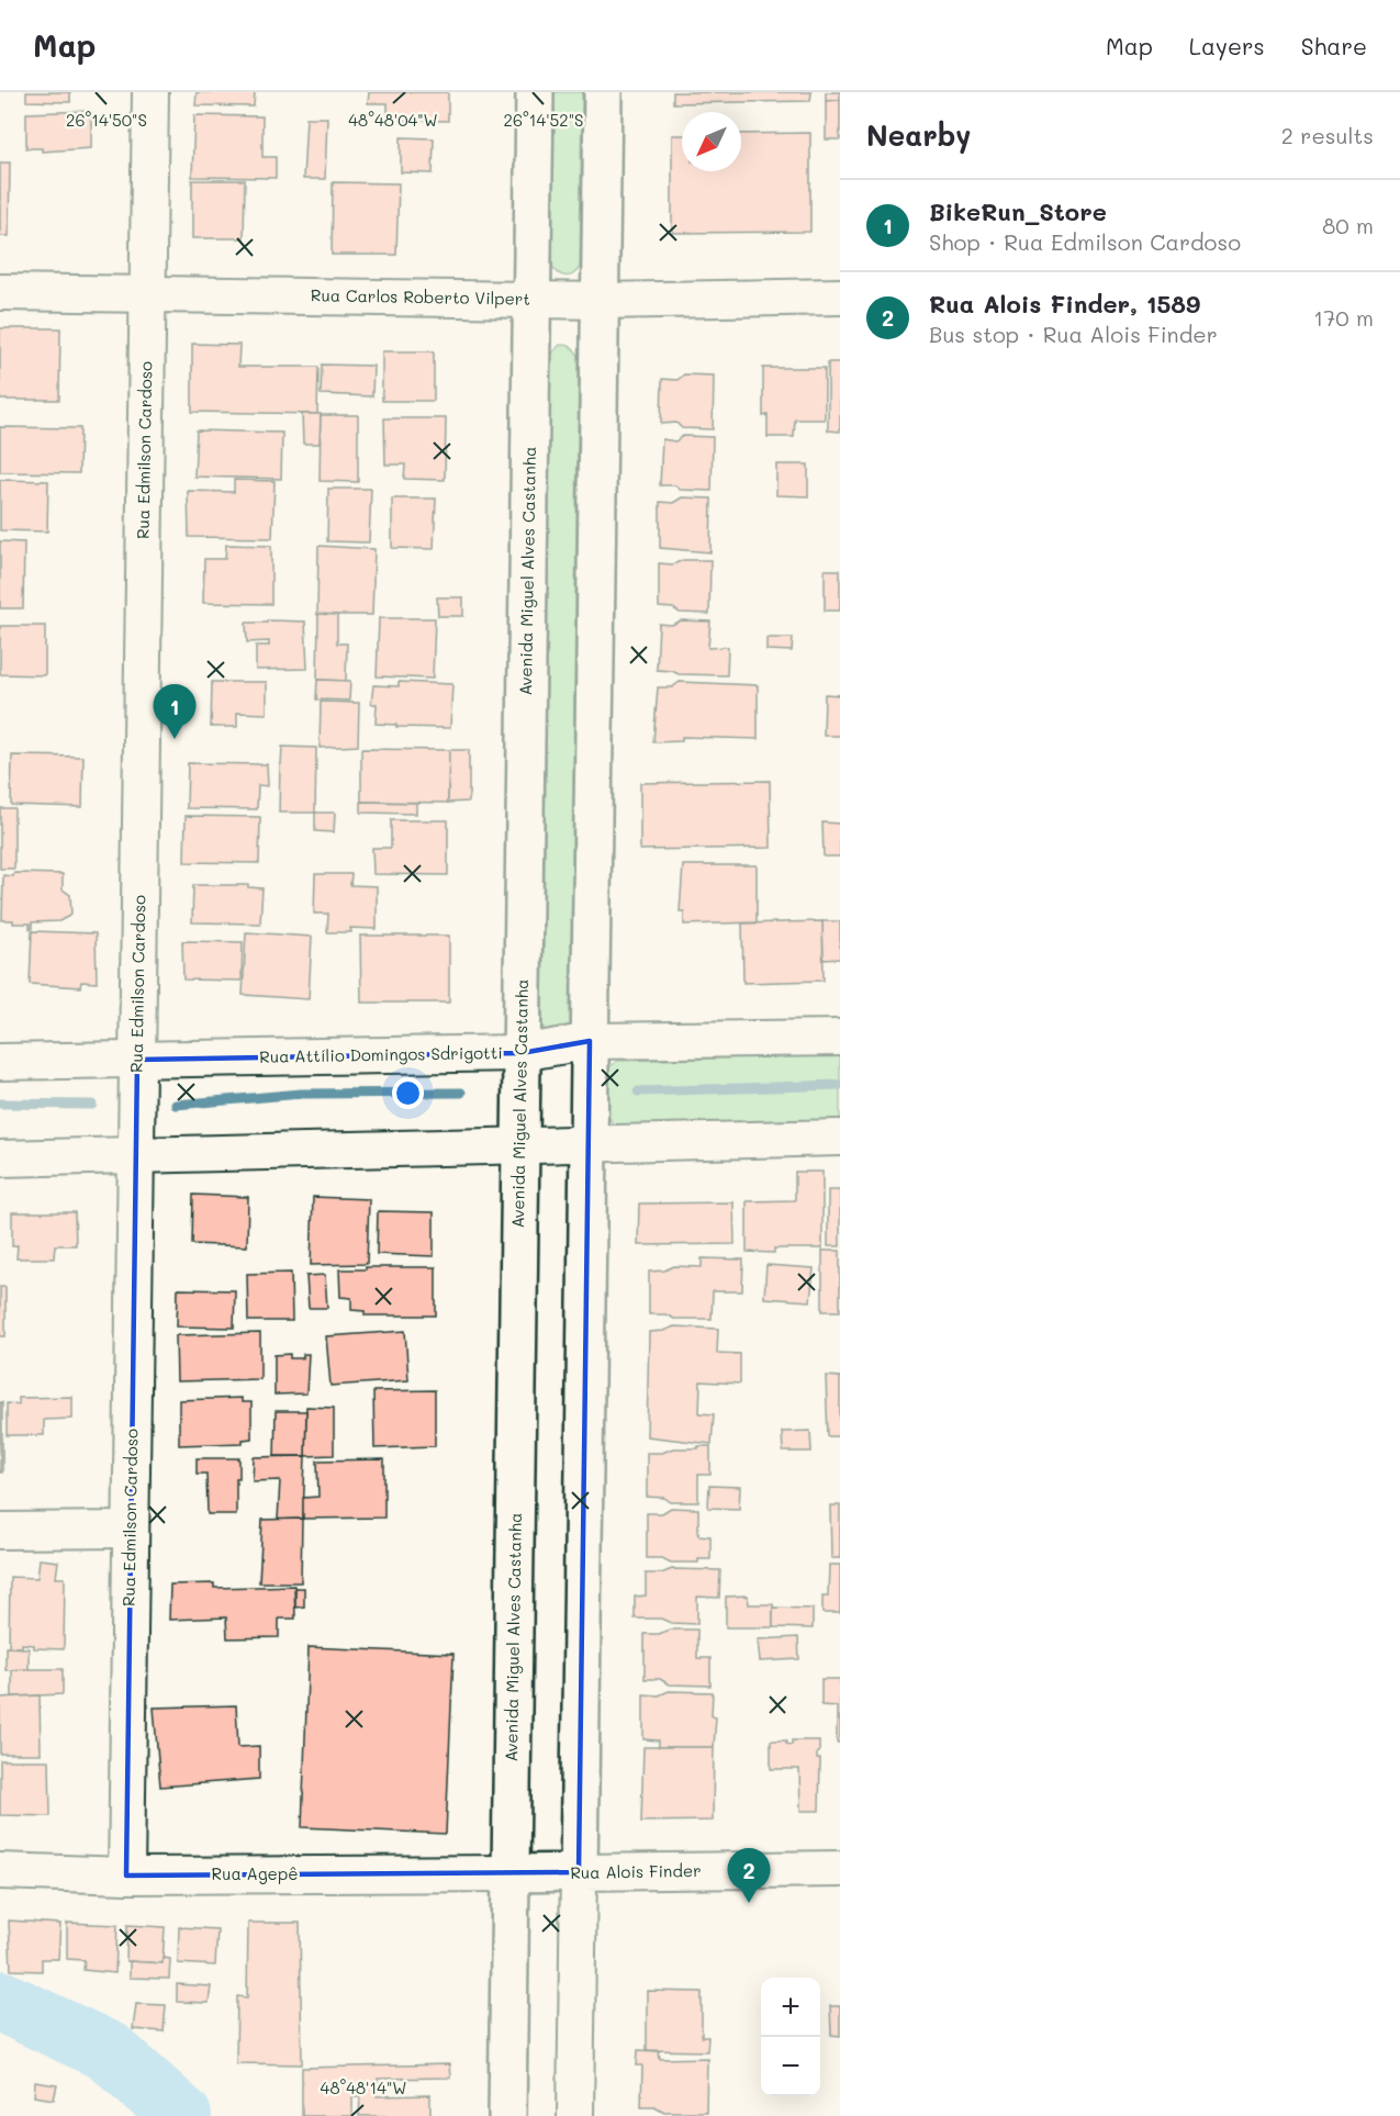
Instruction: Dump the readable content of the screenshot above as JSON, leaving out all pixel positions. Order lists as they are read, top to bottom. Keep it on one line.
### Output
{"streets":{"street":["Rua Carlos Roberto Vilpert","Rua Edmilson Cardoso","Avenida Miguel Alves Castanha","Rua Attílio Domingos Sdrigotti","Rua Alois Finder","Rua Agepê"]},"crossings":[["Rua Carlos Roberto Vilpert","Rua Edmilson Cardoso"],["Rua Carlos Roberto Vilpert","Avenida Miguel Alves Castanha"],["Rua Edmilson Cardoso","Rua Attílio Domingos Sdrigotti"],["Rua Edmilson Cardoso","Rua Agepê"],["Avenida Miguel Alves Castanha","Rua Attílio Domingos Sdrigotti"],["Avenida Miguel Alves Castanha","Rua Alois Finder"],["Avenida Miguel Alves Castanha","Rua Agepê"],["Rua Alois Finder","Rua Agepê"]],"north":"bottom left","page":{"header":"Map","nav":["Map","Layers","Share"],"heading":["Nearby","2 results"],"list":[{"mark":"1","name":"BikeRun_Store","note":"Shop · Rua Edmilson Cardoso","value":"80 m"},{"mark":"2","name":"Rua Alois Finder, 1589","note":"Bus stop · Rua Alois Finder","value":"170 m"}],"pins":["1","2"],"map_buttons":["+","−"]},"coordinates":["48°48'04\"W","26°14'50\"S","26°14'52\"S","48°48'14\"W"]}
